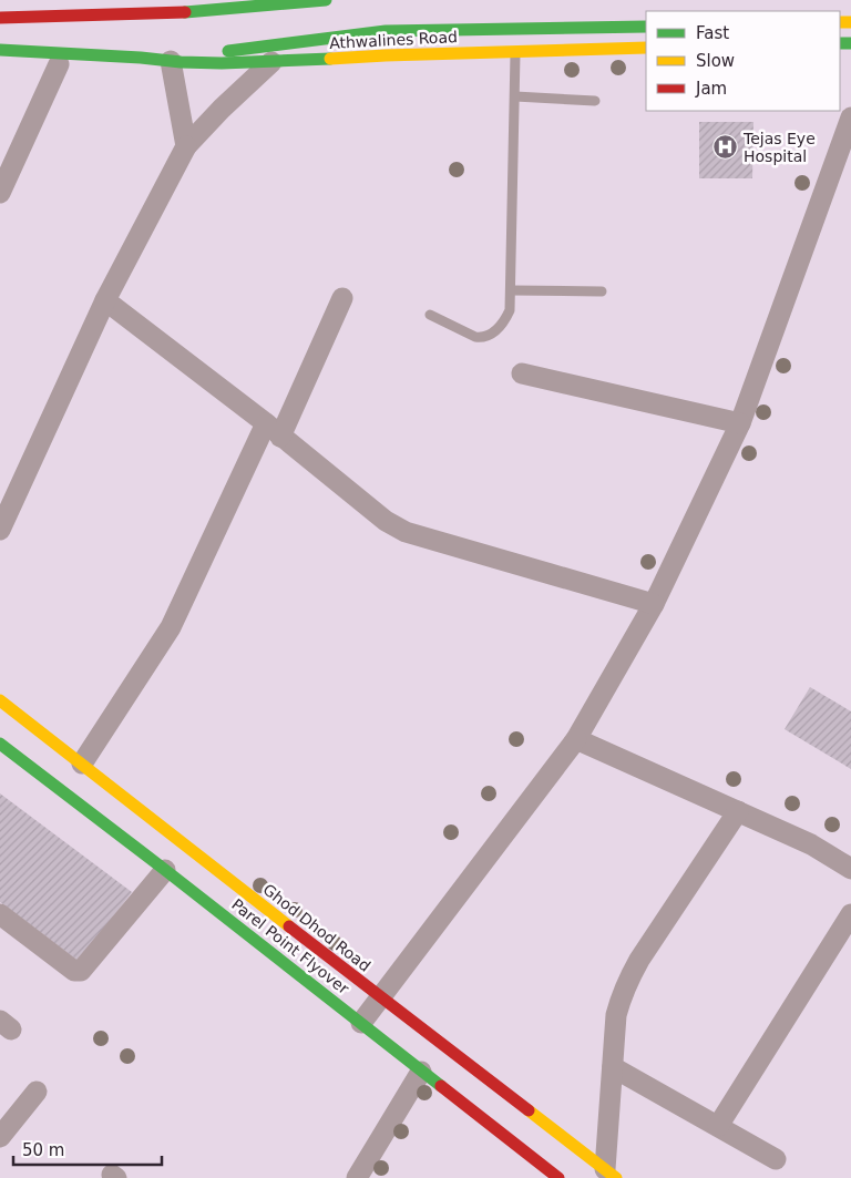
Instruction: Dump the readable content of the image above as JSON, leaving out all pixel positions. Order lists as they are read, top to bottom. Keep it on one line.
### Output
{"streets":{"main road":["Athwalines Road","Ghod Dhod Road","Parel Point Flyover"]},"places":{"hospital":["Tejas Eye Hospital"]},"legend":["Fast","Slow","Jam"],"scale_bar":"50 m"}
